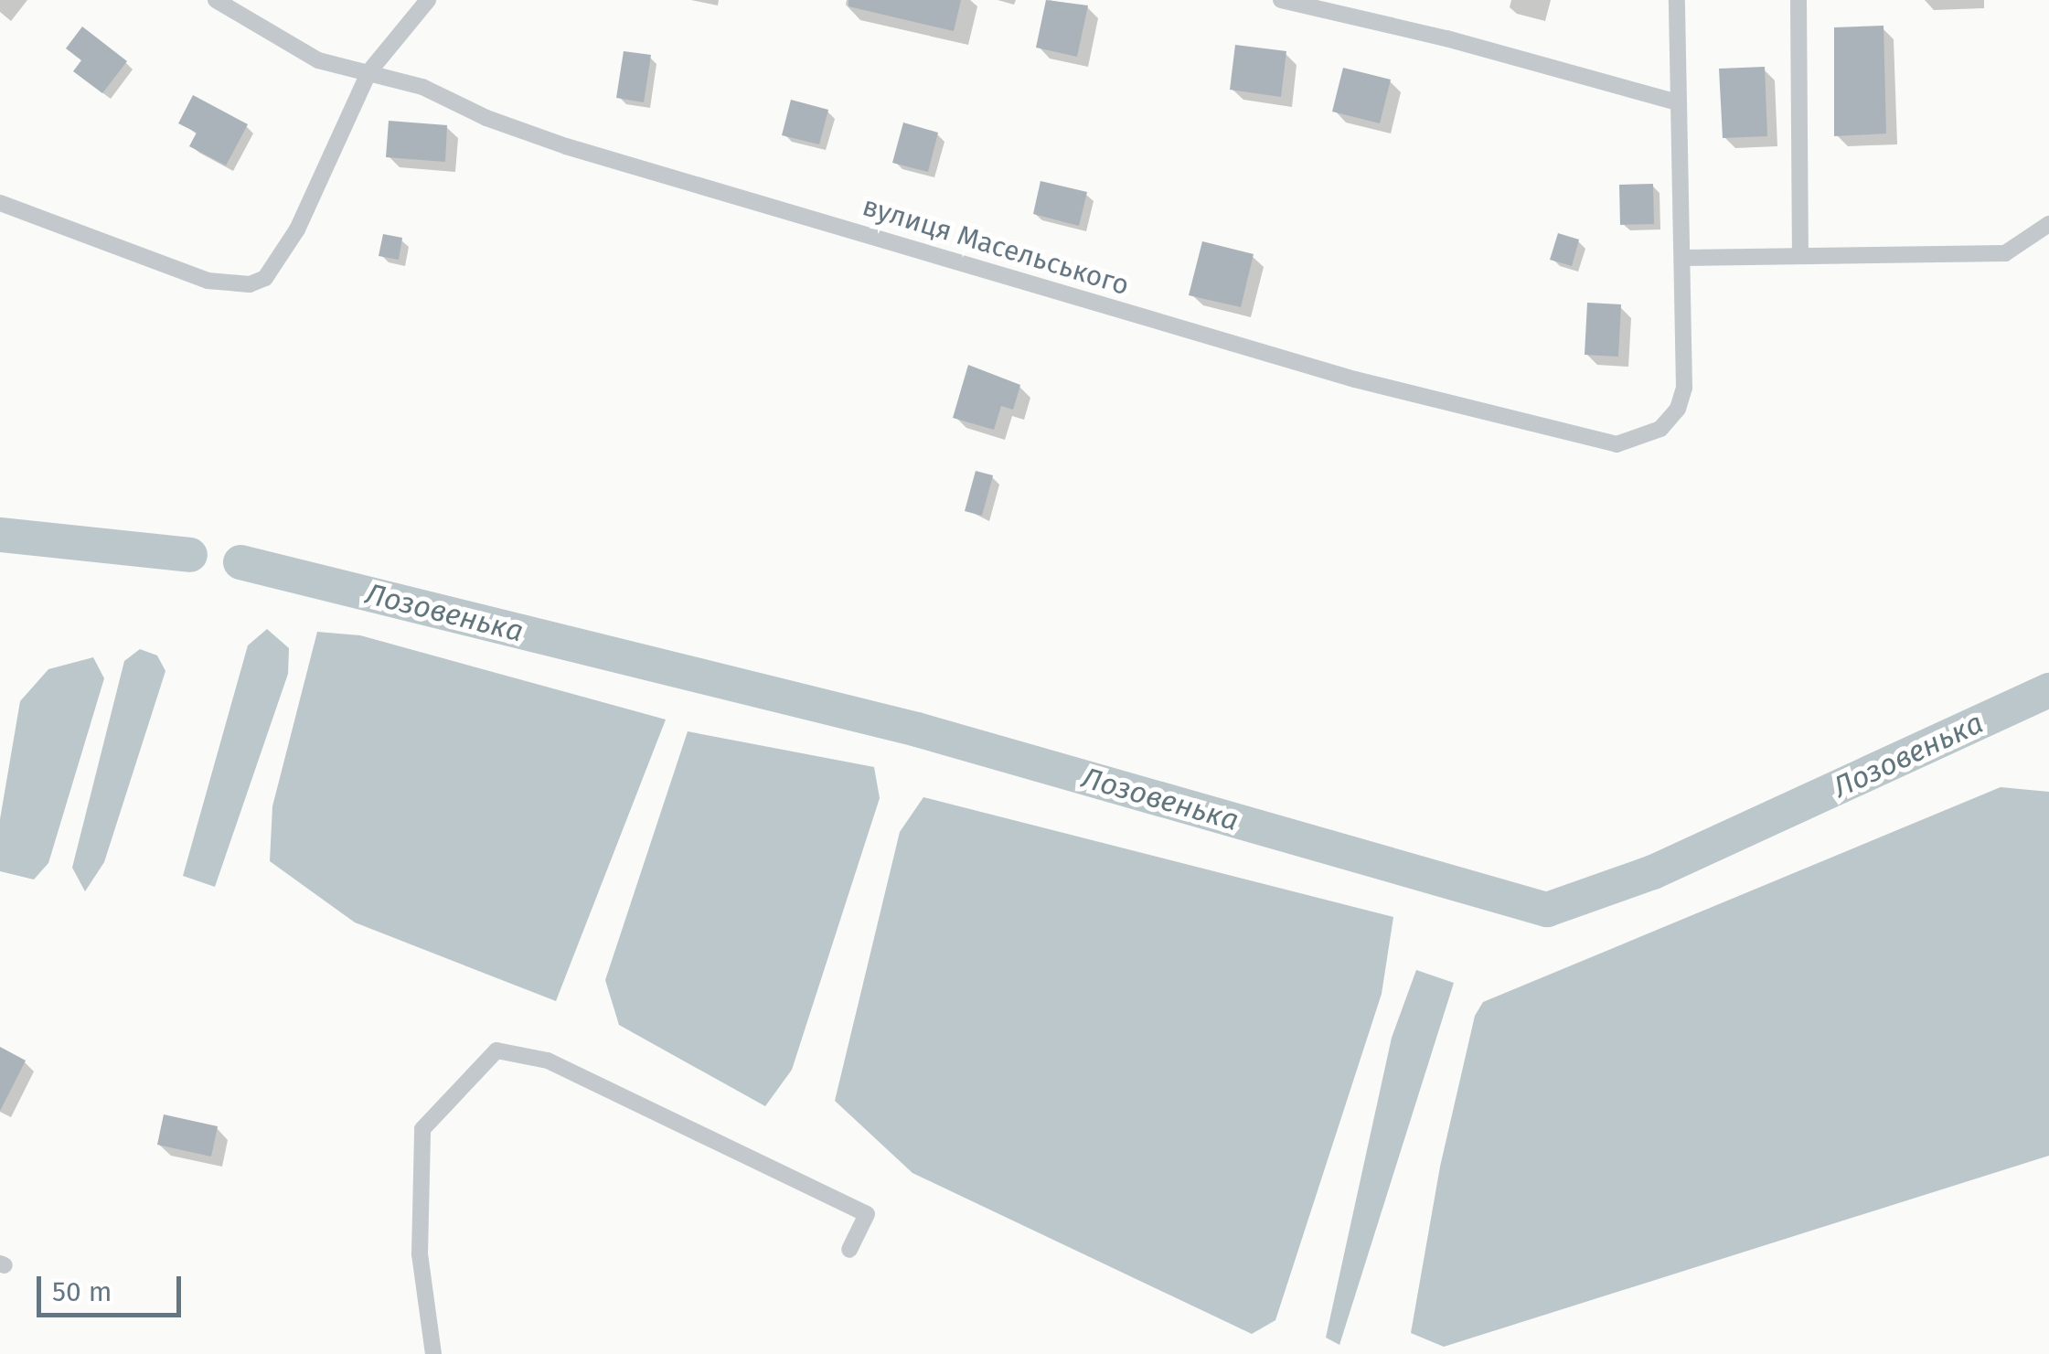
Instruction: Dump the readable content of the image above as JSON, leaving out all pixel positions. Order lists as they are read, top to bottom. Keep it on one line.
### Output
{"streets":{"street":["вулиця Масельського"]},"water":["Лозовенька"],"scale_bar":"50 m"}
